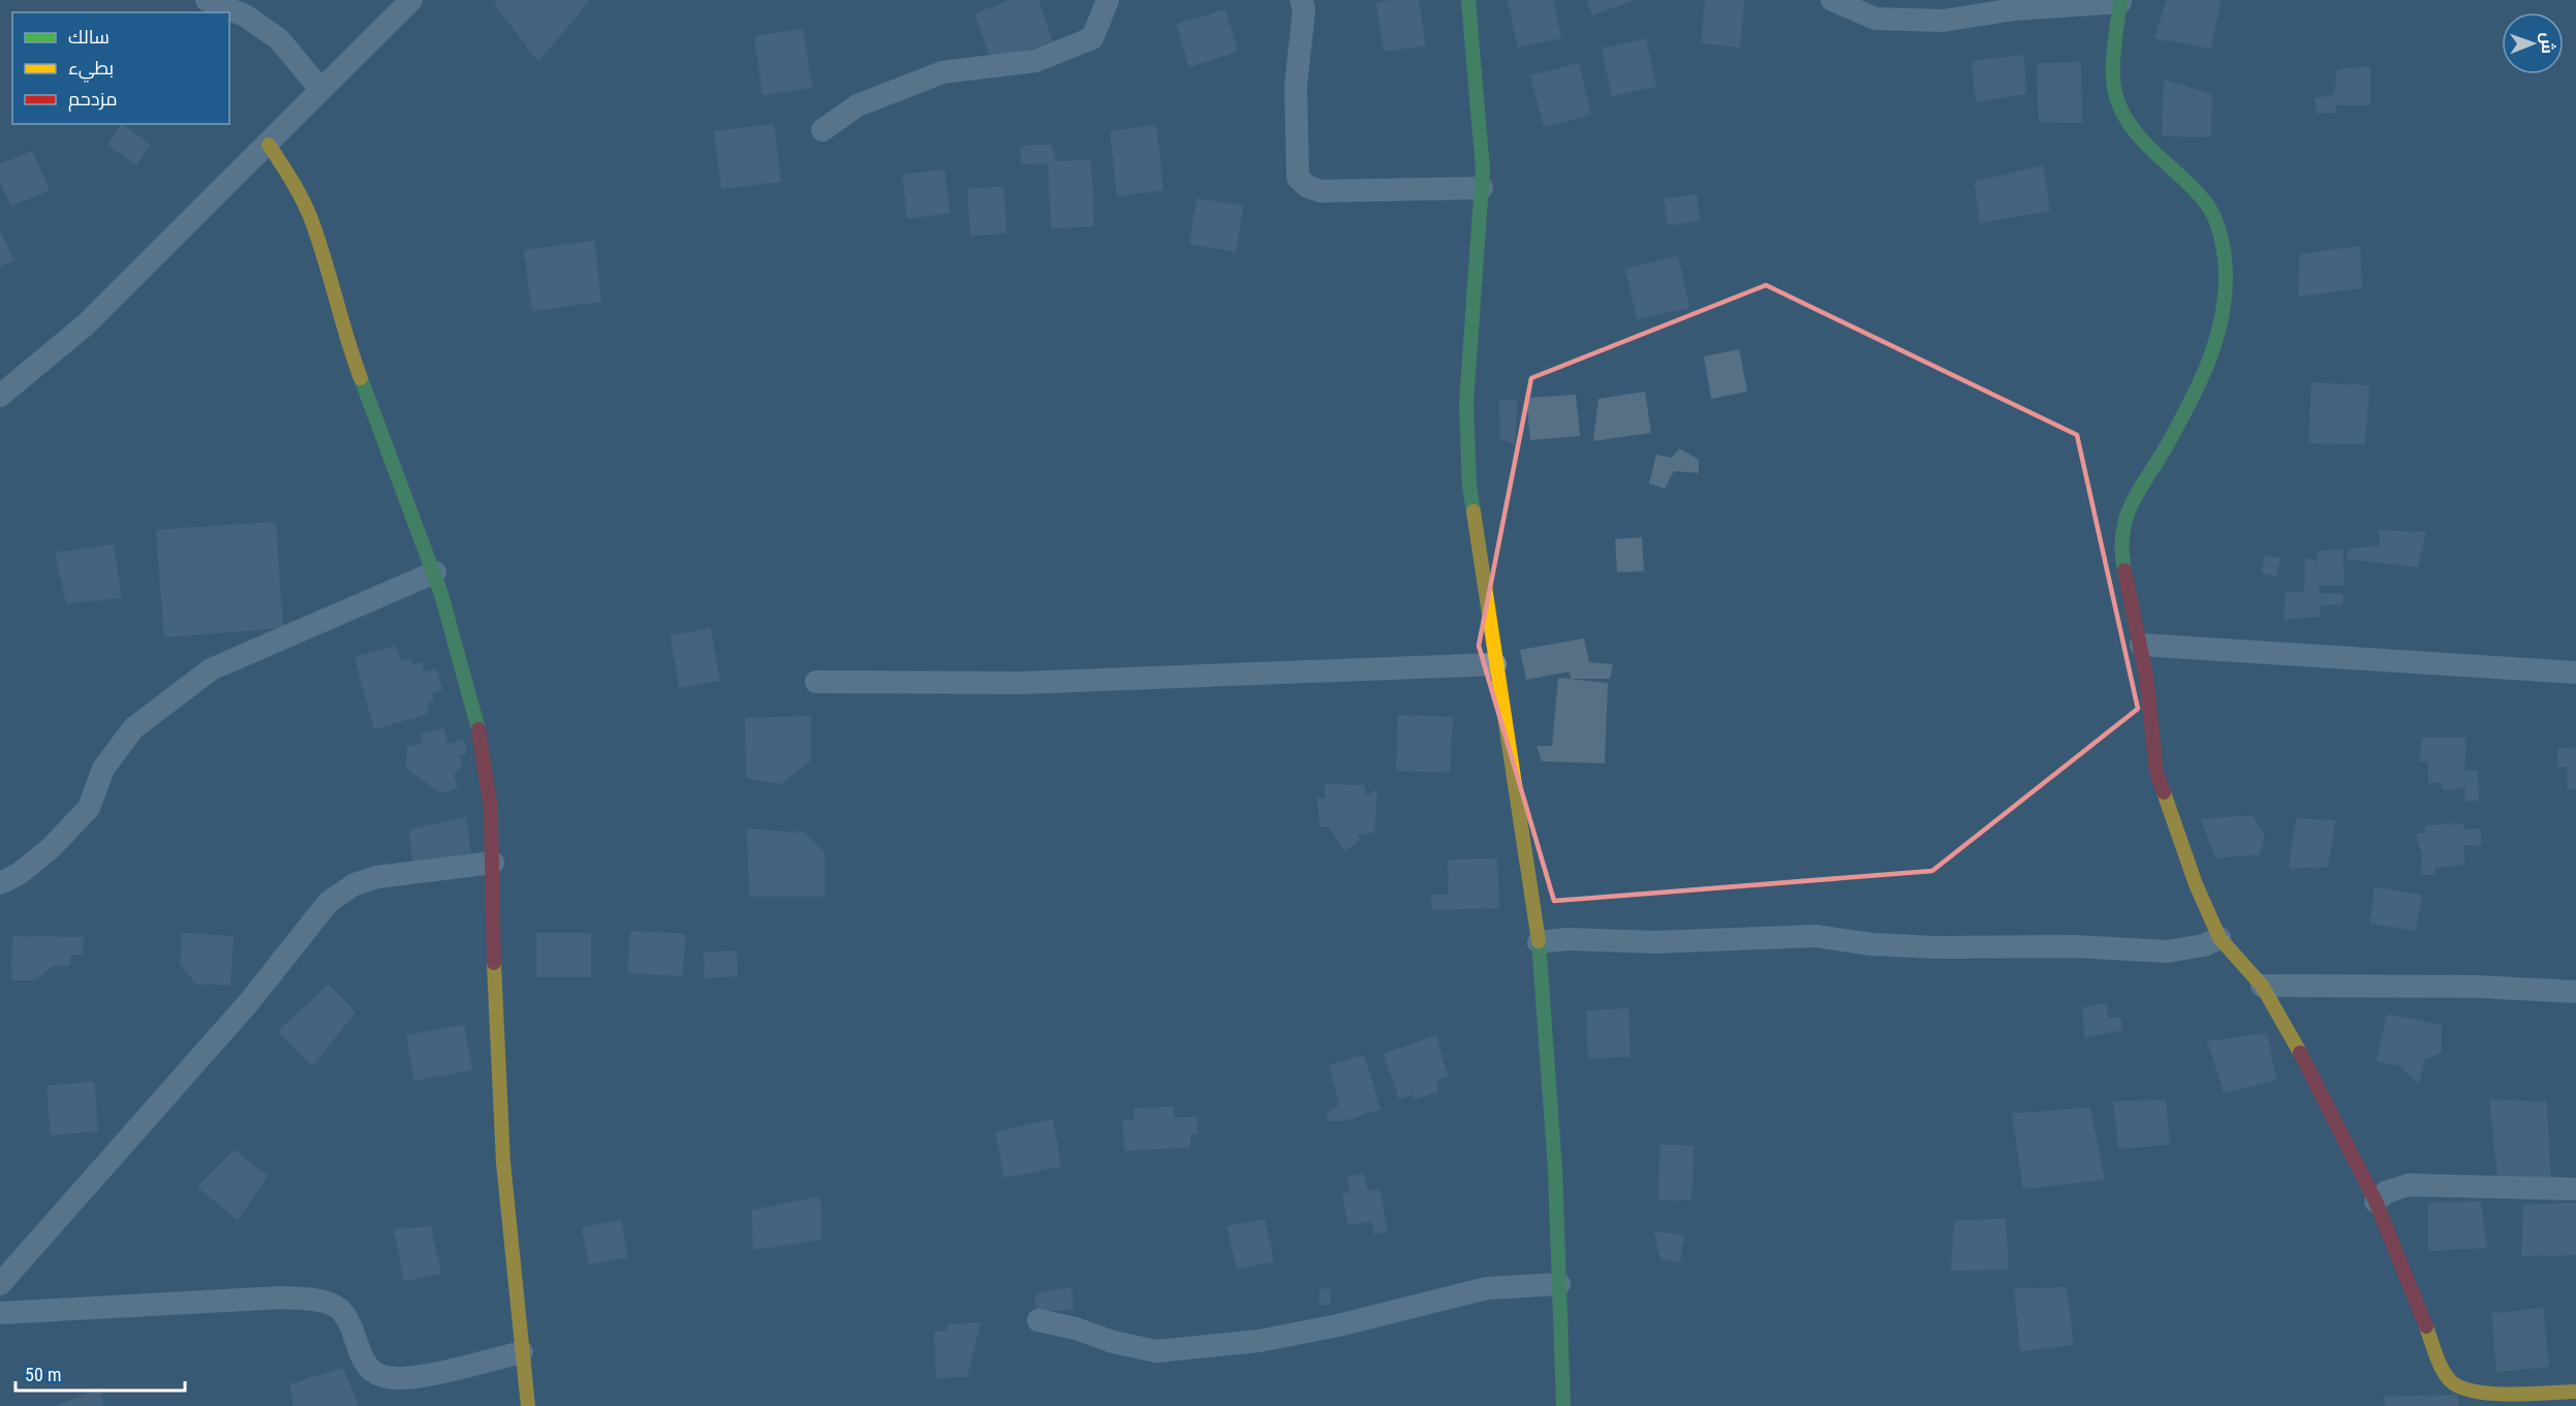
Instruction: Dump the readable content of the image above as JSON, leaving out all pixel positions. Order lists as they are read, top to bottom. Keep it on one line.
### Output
{"legend":["سالك","بطيء","مزدحم"],"scale_bar":"50 m","north":"right"}
